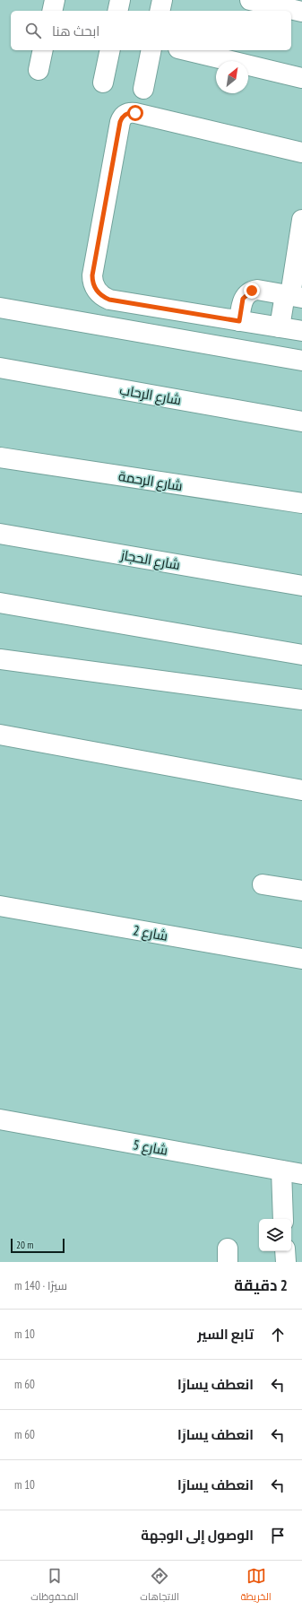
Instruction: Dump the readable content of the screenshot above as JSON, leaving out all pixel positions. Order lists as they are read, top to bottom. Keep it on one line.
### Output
{"streets":{"street":["شارع الرحاب","شارع الرحمة","شارع الحجاز","شارع 2","شارع 5"]},"scale_bar":"20 m","north":"top right","page":{"search":"ابحث هنا","scale":"20 m","heading":["2 دقيقة","سيرًا · 140 m"],"list":[["تابع السير","10 m"],["انعطف يسارًا","60 m"],["انعطف يسارًا","60 m"],["انعطف يسارًا","10 m"],"الوصول إلى الوجهة"],"nav":["الخريطة","الاتجاهات","المحفوظات"]}}
